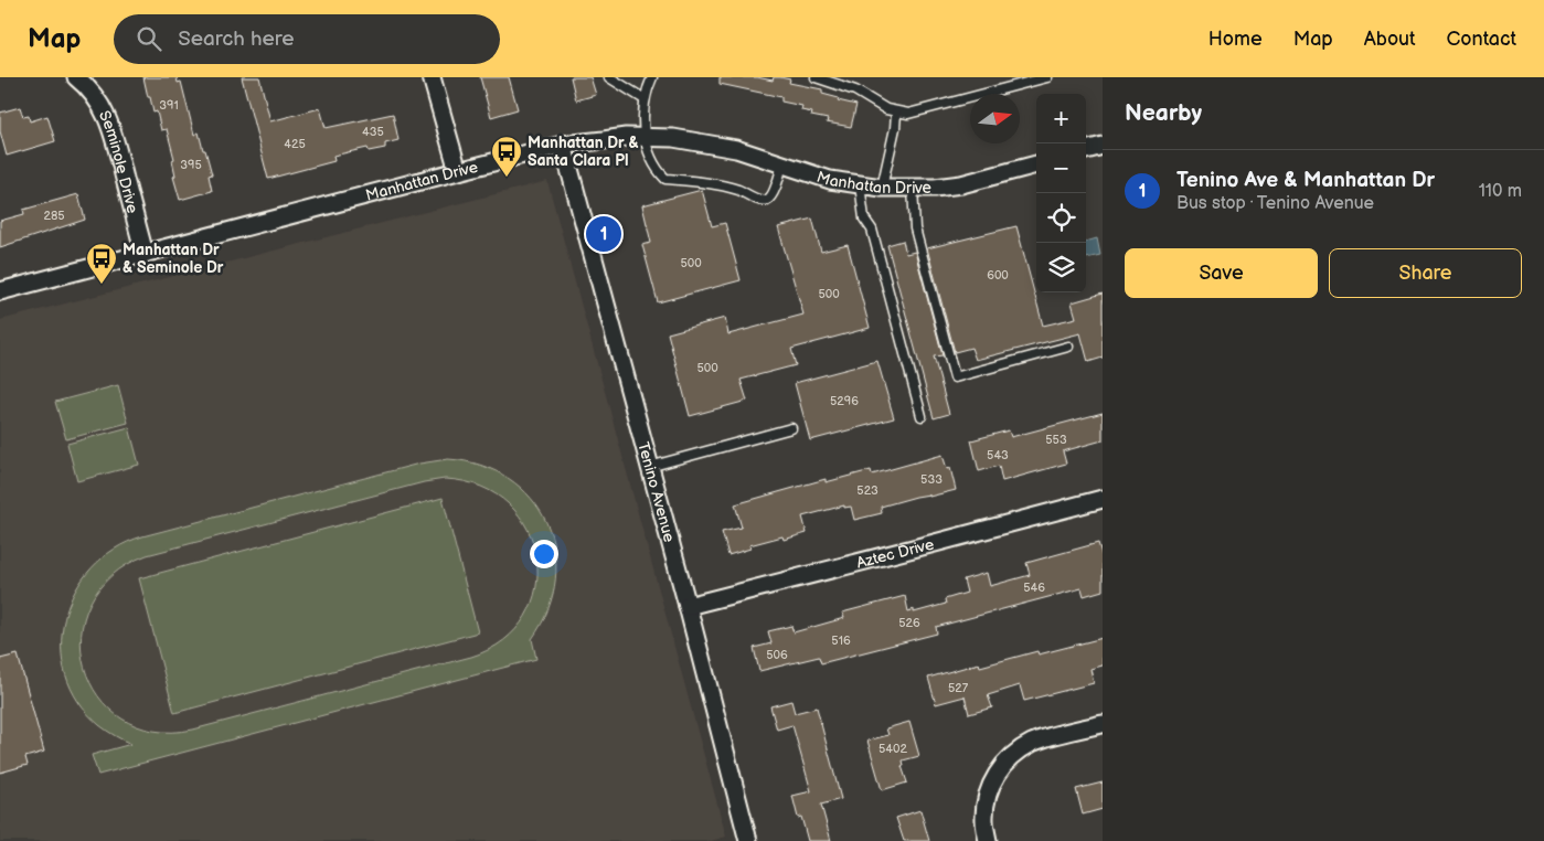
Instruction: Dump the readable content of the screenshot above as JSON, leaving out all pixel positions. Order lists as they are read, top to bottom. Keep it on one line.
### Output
{"streets":{"street":["Seminole Drive","Manhattan Drive","Tenino Avenue","Aztec Drive"]},"crossings":[["Seminole Drive","Manhattan Drive"],["Manhattan Drive","Tenino Avenue"],["Tenino Avenue","Aztec Drive"]],"places":{"bus stop":["Manhattan Dr & Santa Clara Pl","Manhattan Dr & Seminole Dr"]},"house_numbers":["391","435","425","395","285","500","600","500","500","5296","553","543","533","523","546","526","516","506","527","5402"],"north":"right","page":{"header":"Map","search":"Search here","nav":["Home","Map","About","Contact"],"heading":"Nearby","map_buttons":["+","−"],"list":[{"mark":"1","name":"Tenino Ave & Manhattan Dr","note":"Bus stop · Tenino Avenue","value":"110 m"}],"pins":"1","buttons":["Save","Share"]}}
